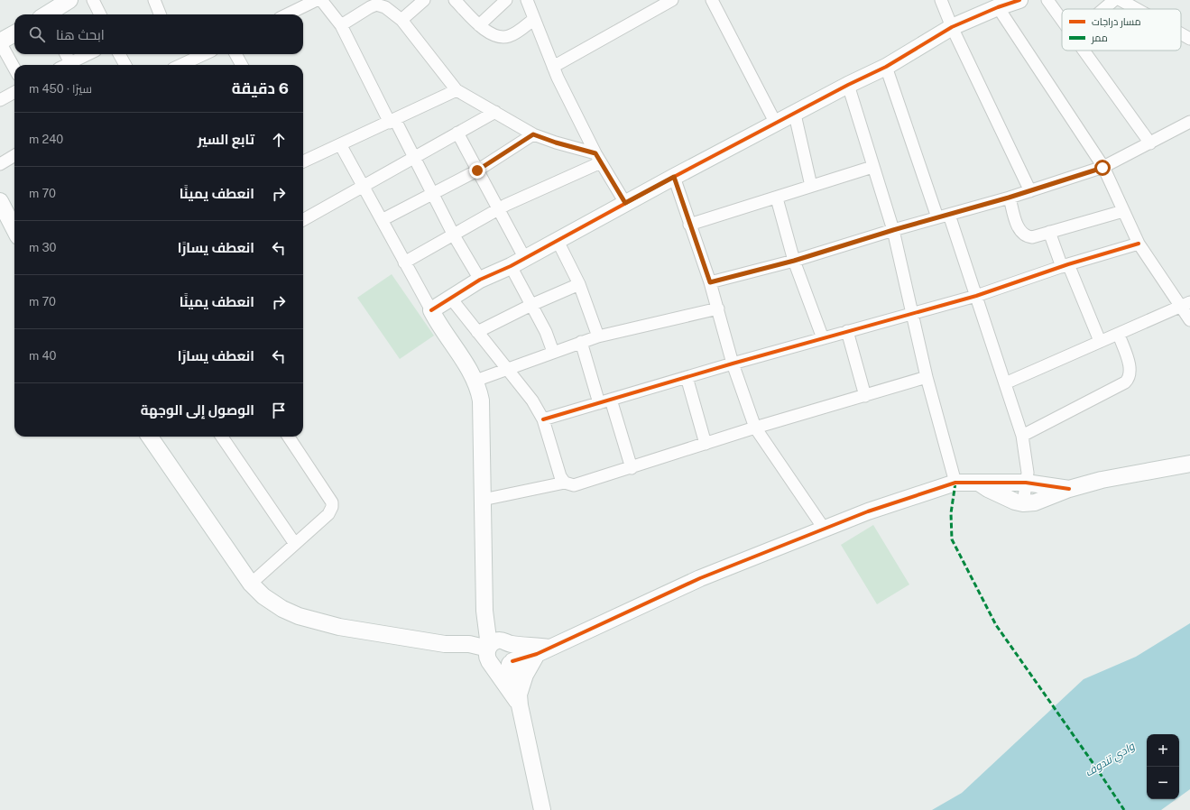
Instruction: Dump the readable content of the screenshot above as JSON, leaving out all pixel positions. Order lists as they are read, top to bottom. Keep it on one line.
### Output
{"water":["وادي تندوف"],"legend":["مسار دراجات","ممر"],"page":{"search":"ابحث هنا","heading":["6 دقيقة","سيرًا · 450 m"],"list":[["تابع السير","240 m"],["انعطف يمينًا","70 m"],["انعطف يسارًا","30 m"],["انعطف يمينًا","70 m"],["انعطف يسارًا","40 m"],"الوصول إلى الوجهة"],"map_buttons":["+","−"]}}
